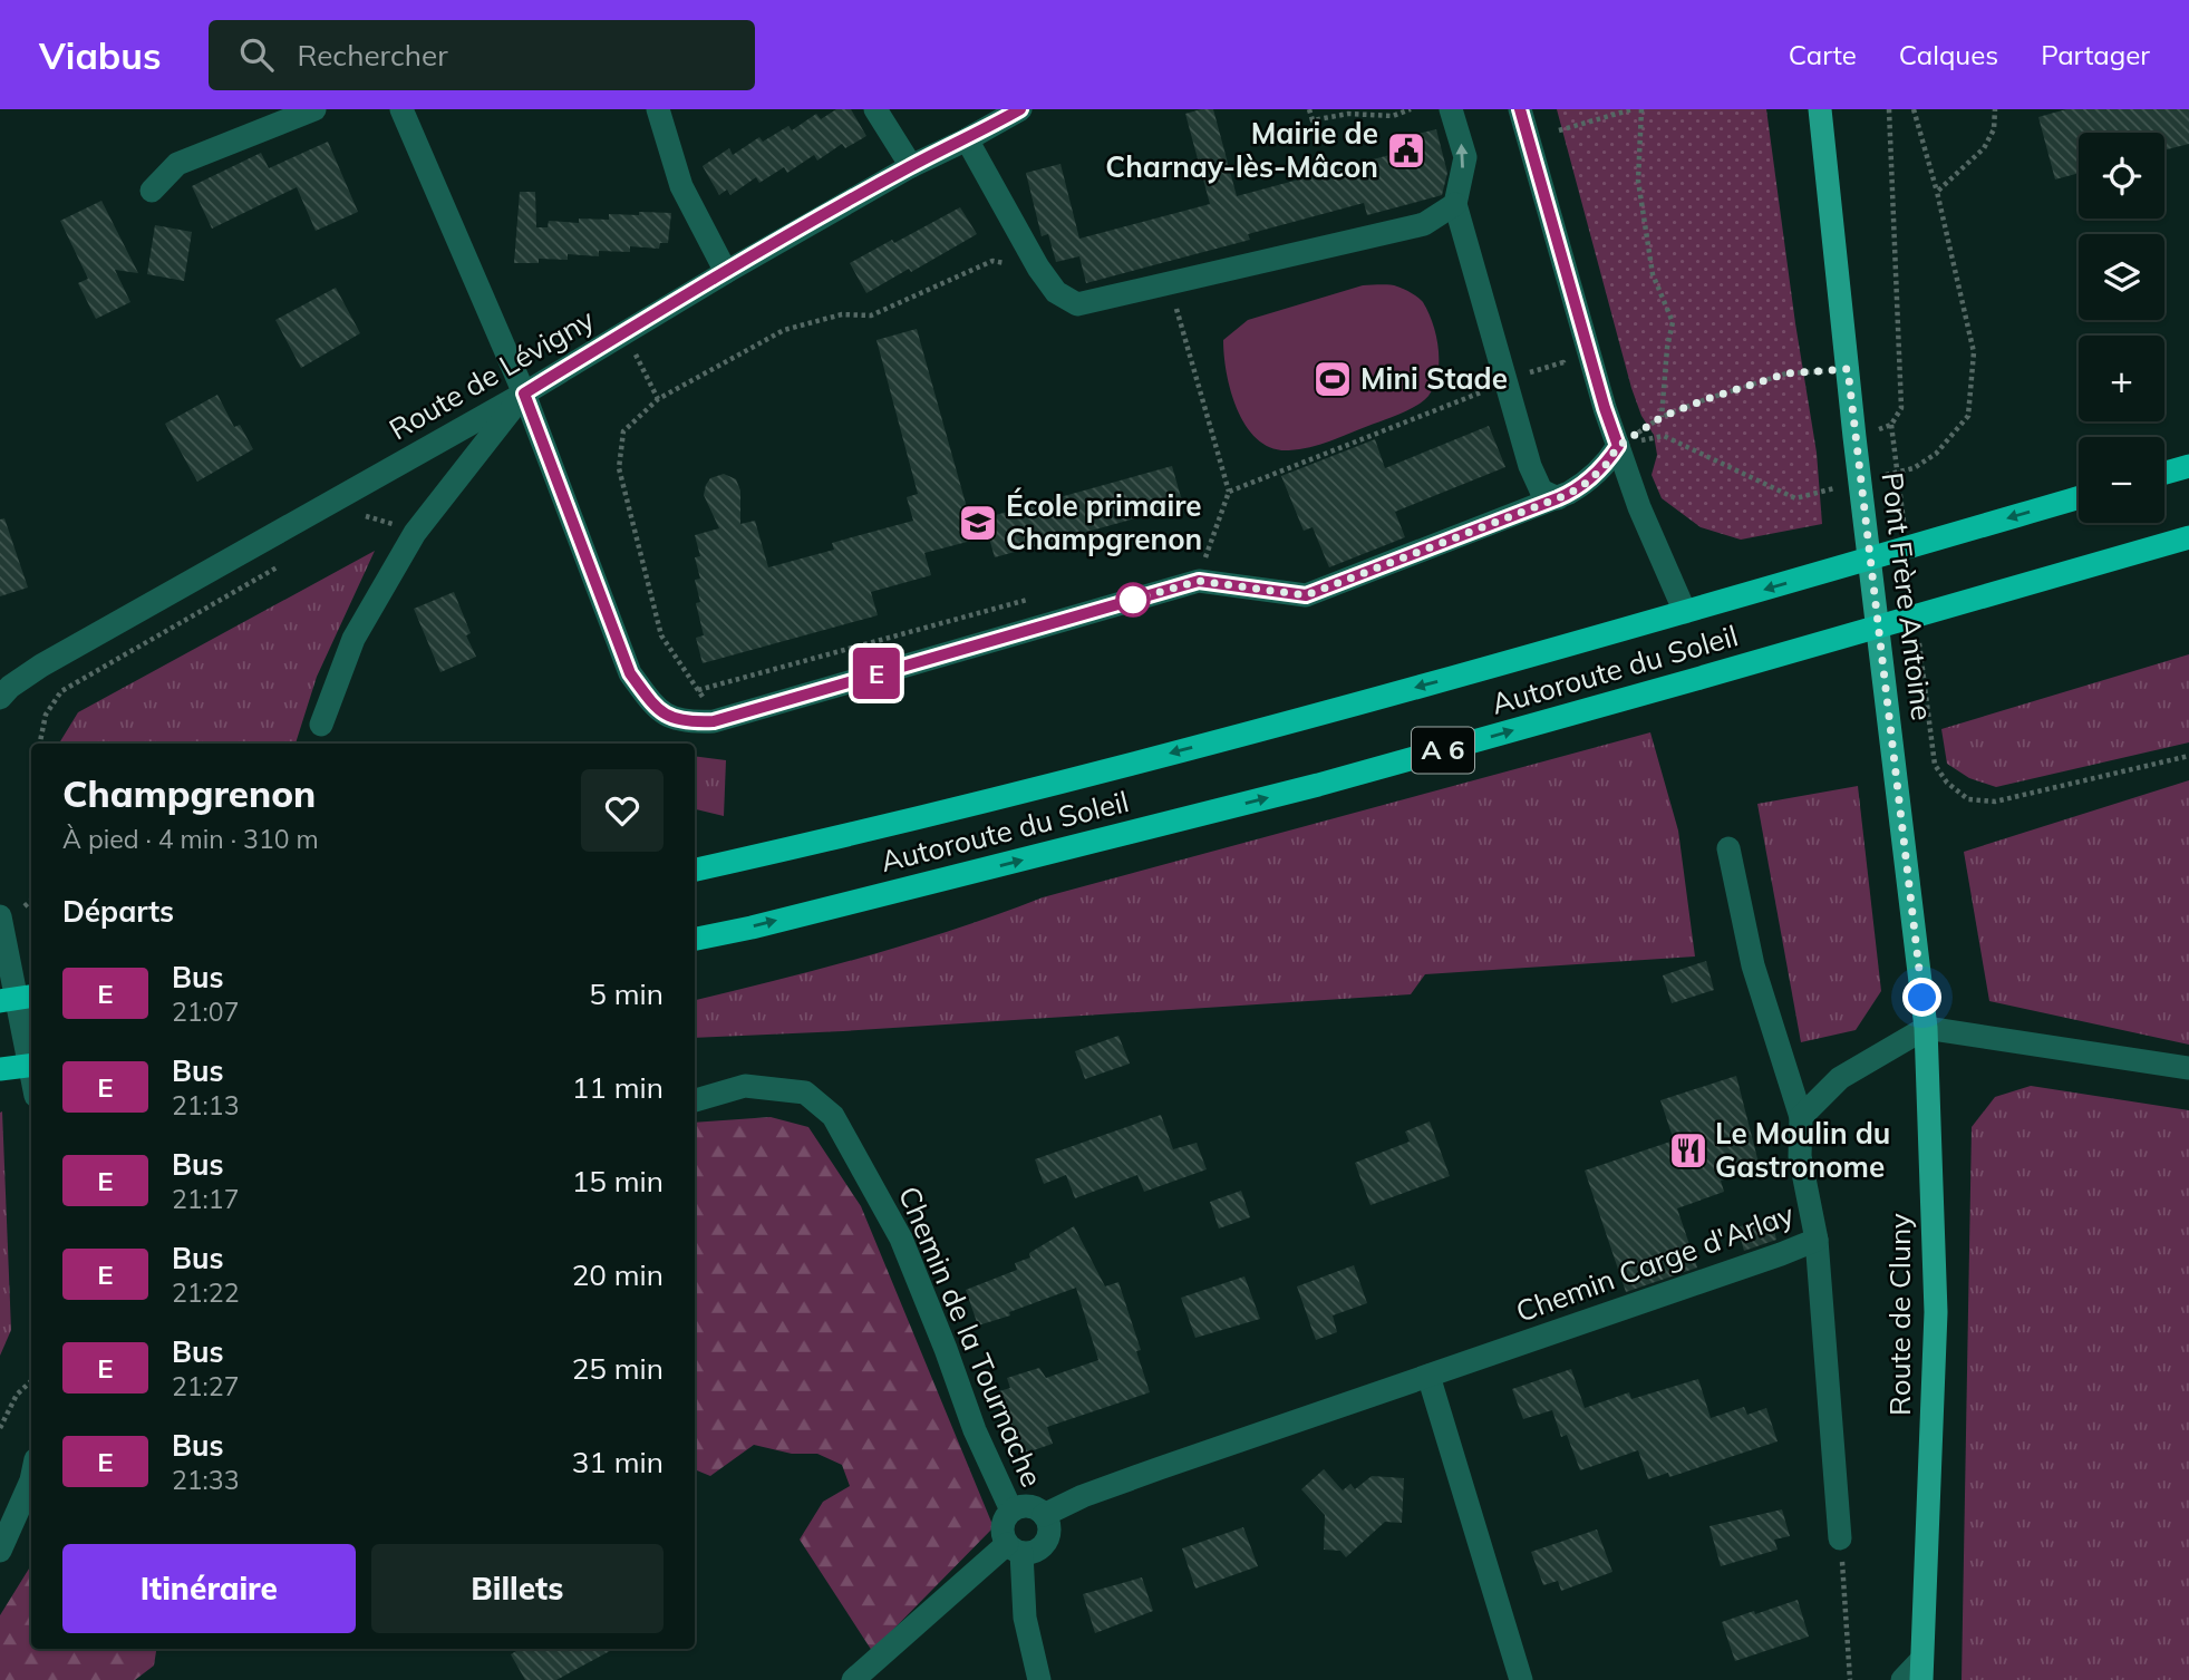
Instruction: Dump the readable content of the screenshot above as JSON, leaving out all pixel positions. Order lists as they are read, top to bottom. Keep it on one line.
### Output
{"streets":{"highway":["Autoroute du Soleil","A 6"],"main road":["Pont Frère Antoine","Route de Cluny"],"street":["Route de Lévigny","Chemin Carge d'Arlay","Chemin de la Tournache"]},"crossings":[["Pont Frère Antoine","Route de Cluny"],["Chemin Carge d'Arlay","Chemin de la Tournache"]],"places":{"public building":["Mairie de Charnay-lès-Mâcon"],"sports":["Mini Stade"],"school or university":["École primaire Champgrenon"],"restaurant":["Le Moulin du Gastronome"]},"lines":["bus line E"],"page":{"header":"Viabus","search":"Rechercher","nav":["Carte","Calques","Partager"],"on_map":"E","map_buttons":["+","−"],"heading":[["Champgrenon","À pied · 4 min · 310 m"],"Départs"],"list":[{"mark":"E","name":"Bus","note":"21:07","value":"5 min"},{"mark":"E","name":"Bus","note":"21:13","value":"11 min"},{"mark":"E","name":"Bus","note":"21:17","value":"15 min"},{"mark":"E","name":"Bus","note":"21:22","value":"20 min"},{"mark":"E","name":"Bus","note":"21:27","value":"25 min"},{"mark":"E","name":"Bus","note":"21:33","value":"31 min"}],"buttons":["Itinéraire","Billets"]}}
